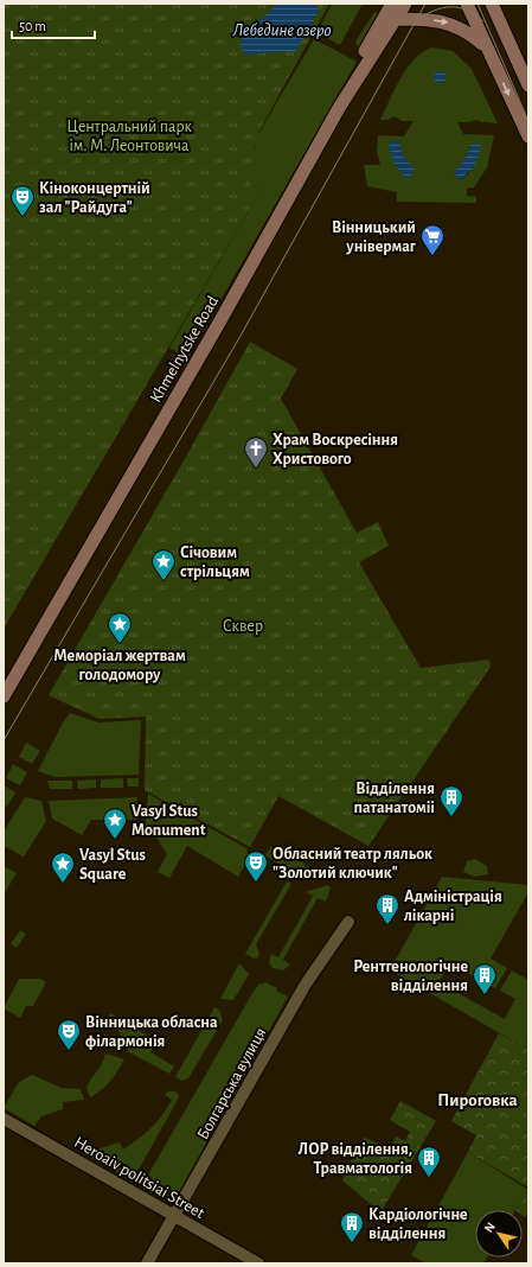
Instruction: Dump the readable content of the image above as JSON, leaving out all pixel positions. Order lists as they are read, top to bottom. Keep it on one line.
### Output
{"streets":{"main road":["Khmelnytske Road"],"street":["Болгарська вулиця","Heroaiv politsiai Street"]},"crossings":[["Болгарська вулиця","Heroaiv politsiai Street"]],"districts":["Пироговка"],"water":["Лебедине озеро"],"parks":["Центральний парк ім. М. Леонтовича","Сквер"],"places":{"theatre":["Кіноконцертній зал \"Райдуга\"","Обласний театр ляльок \"Золотий ключик\"","Вінницька обласна філармонія"],"supermarket":["Вінницький універмаг"],"church":["Храм Воскресіння Христового"],"place":["Січовим стрільцям","Меморіал жертвам голодомору","Vasyl Stus Monument","Vasyl Stus Square"],"building":["Відділення патанатоміі","Адміністрація лікарні","Рентгенологічне відділення","ЛОР відділення, Травматологія","Кардіологічне відділення"]},"scale_bar":"50 m","north":"top left"}
